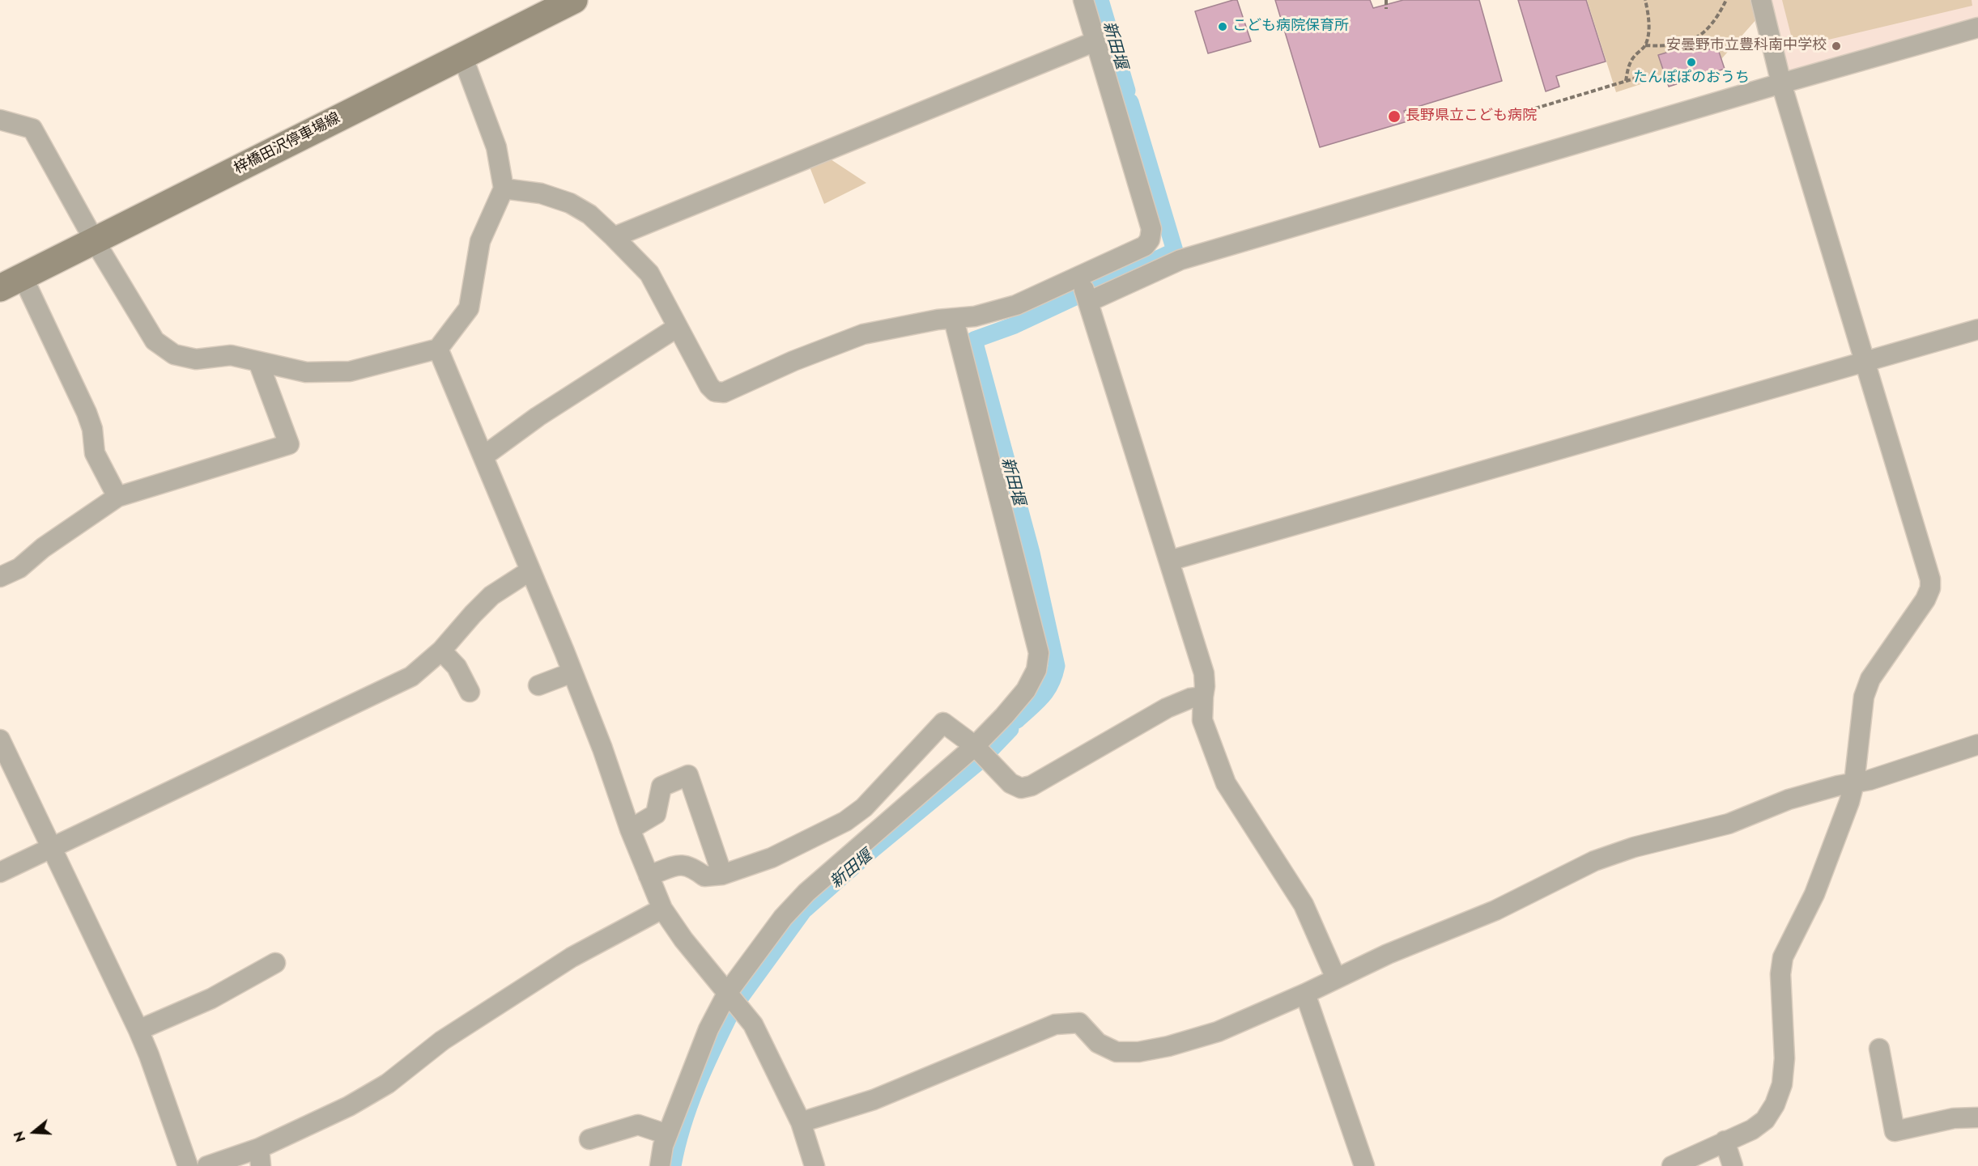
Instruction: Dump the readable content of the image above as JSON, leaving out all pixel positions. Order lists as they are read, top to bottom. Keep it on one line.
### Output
{"streets":{"main road":["梓橋田沢停車場線"]},"water":["新田堰"],"places":["こども病院保育所","安曇野市立豊科南中学校","たんぽぽのおうち","長野県立こども病院"],"north":"left"}
